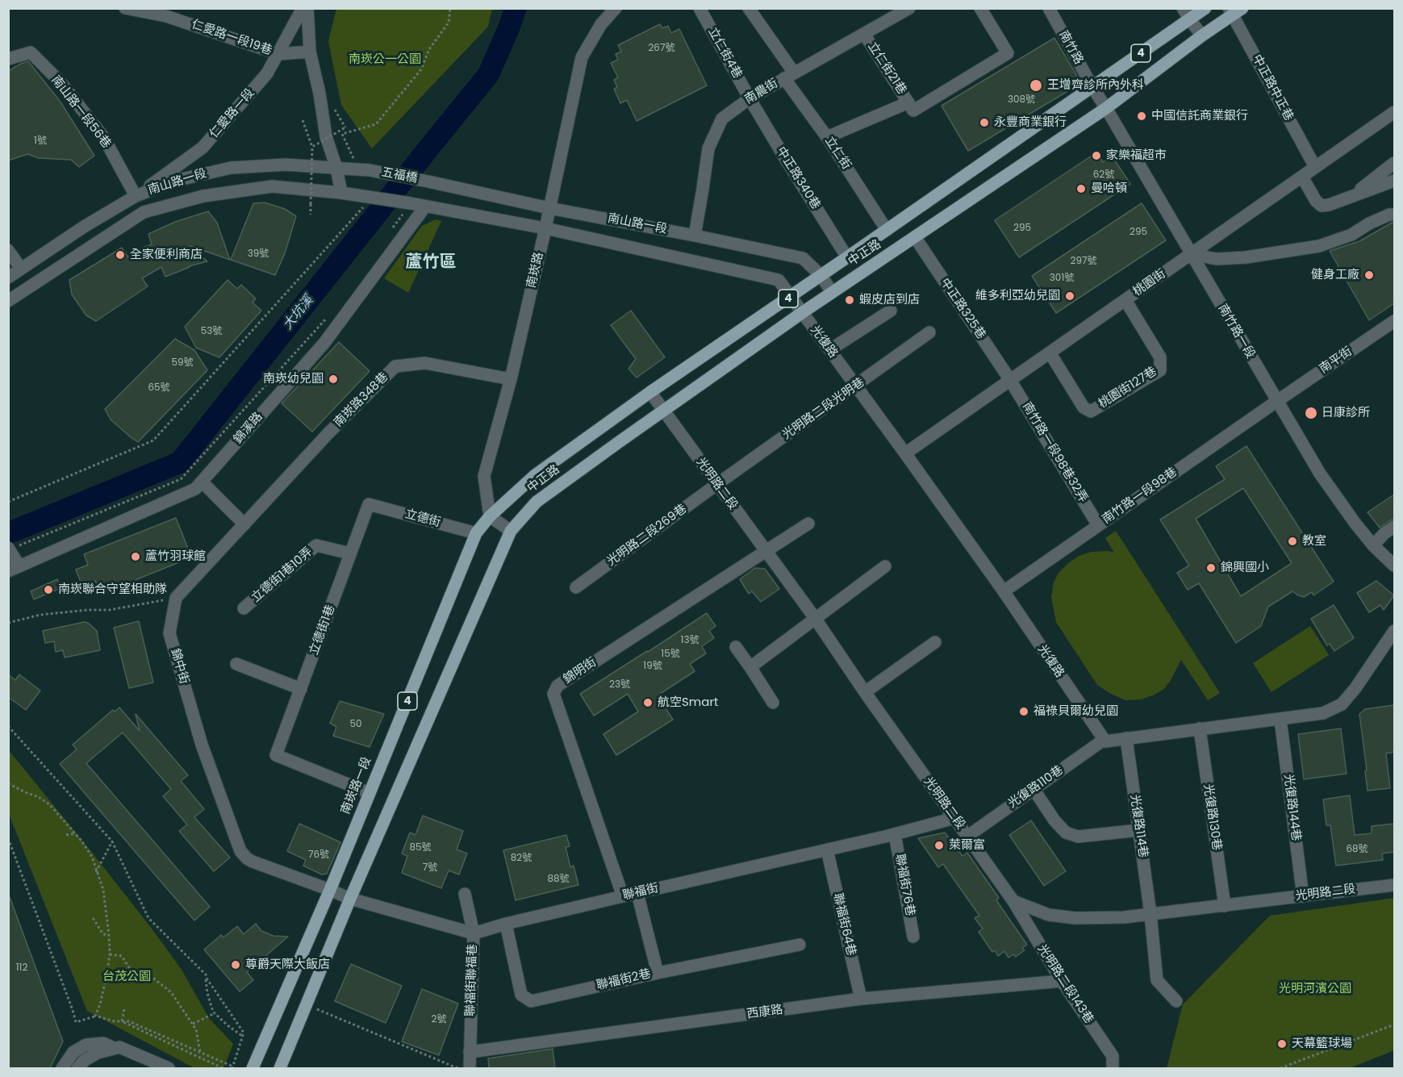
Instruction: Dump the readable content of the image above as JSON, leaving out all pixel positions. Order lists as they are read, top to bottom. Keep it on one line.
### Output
{"streets":{"main road":["4","中正路","南崁路一段"],"street":["仁愛路一段19巷","南竹路","立仁街4巷","立仁街21巷","中正路中正巷","南農街","南山路一段56巷","仁愛路一段","立仁街","五福橋","中正路340巷","南山路一段","南崁路","桃園街","中正路325巷","南竹路一段","光復路","南平街","桃園街127巷","南崁路348巷","光明路二段光明巷","錦溪路","南竹路一段98巷32弄","光明路二段","南竹路一段98巷","立德街","光明路二段269巷","立德街1巷10弄","立德街1巷","錦中街","錦明街","光復路110巷","光復路144巷","光復路130巷","光復路114巷","聯福街76巷","聯福街","聯福街64巷","聯福街聯福巷","聯福街2巷","光明路二段143巷","西康路"]},"crossings":[["仁愛路一段19巷","仁愛路一段"],["南竹路","中正路"],["南竹路","南竹路一段"],["立仁街4巷","南農街"],["立仁街4巷","中正路340巷"],["4","中正路"],["立仁街21巷","南農街"],["立仁街21巷","立仁街"],["中正路中正巷","中正路"],["中正路中正巷","桃園街"],["南農街","立仁街"],["南農街","中正路340巷"],["南農街","南山路一段"],["南山路一段56巷","仁愛路一段"],["南山路一段56巷","南山路一段"],["仁愛路一段","南山路一段"],["立仁街","中正路"],["五福橋","南山路一段"],["中正路340巷","中正路"],["南山路一段","中正路"],["南山路一段","南崁路"],["南山路一段","光復路"],["南山路一段","錦溪路"],["中正路","南崁路"],["中正路","中正路325巷"],["中正路","南竹路一段"],["中正路","光復路"],["中正路","光明路二段"],["中正路","南崁路一段"],["南崁路","南崁路348巷"],["南崁路","南崁路一段"],["桃園街","中正路325巷"],["桃園街","南竹路一段"],["桃園街","光復路"],["桃園街","桃園街127巷"],["桃園街","南竹路一段98巷32弄"],["中正路325巷","南竹路一段98巷32弄"],["南竹路一段","南平街"],["南竹路一段","南竹路一段98巷"],["光復路","光明路二段光明巷"],["光復路","南竹路一段98巷"],["光復路","光復路110巷"],["南平街","南竹路一段98巷"],["光明路二段光明巷","光明路二段"],["光明路二段光明巷","光明路二段269巷"],["南竹路一段98巷32弄","南竹路一段98巷"],["光明路二段","光明路二段269巷"],["光明路二段","錦明街"],["光明路二段","光復路110巷"],["光明路二段","光復路144巷"],["光明路二段","光復路130巷"],["光明路二段","光復路114巷"],["光明路二段","聯福街"],["光明路二段","光明路二段143巷"],["立德街","立德街1巷"],["立德街","南崁路一段"],["立德街1巷10弄","立德街1巷"],["立德街1巷","南崁路一段"],["錦中街","南崁路一段"],["錦明街","聯福街"],["聯福街76巷","聯福街"],["聯福街","聯福街64巷"],["聯福街","聯福街聯福巷"],["聯福街","聯福街2巷"],["聯福街64巷","西康路"],["聯福街聯福巷","西康路"],["光明路二段143巷","西康路"]],"districts":["蘆竹區"],"water":["大坑溪"],"parks":["南崁公一公園","台茂公園","光明河濱公園"],"places":["王增齊診所內外科","中國信託商業銀行","永豐商業銀行","家樂福超市","曼哈頓","全家便利商店","健身工廠","維多利亞幼兒園","蝦皮店到店","南崁幼兒園","日康診所","教室","蘆竹羽球館","錦興國小","南崁聯合守望相助隊","航空Smart","福祿貝爾幼兒園","萊爾富","尊爵天際大飯店","天幕籃球場"],"house_numbers":["267號","308號","1號","62號","295","295","39號","297號","301號","53號","59號","65號","13號","15號","19號","23號","50","85號","68號","76號","82號","7號","88號","112","2號"]}
